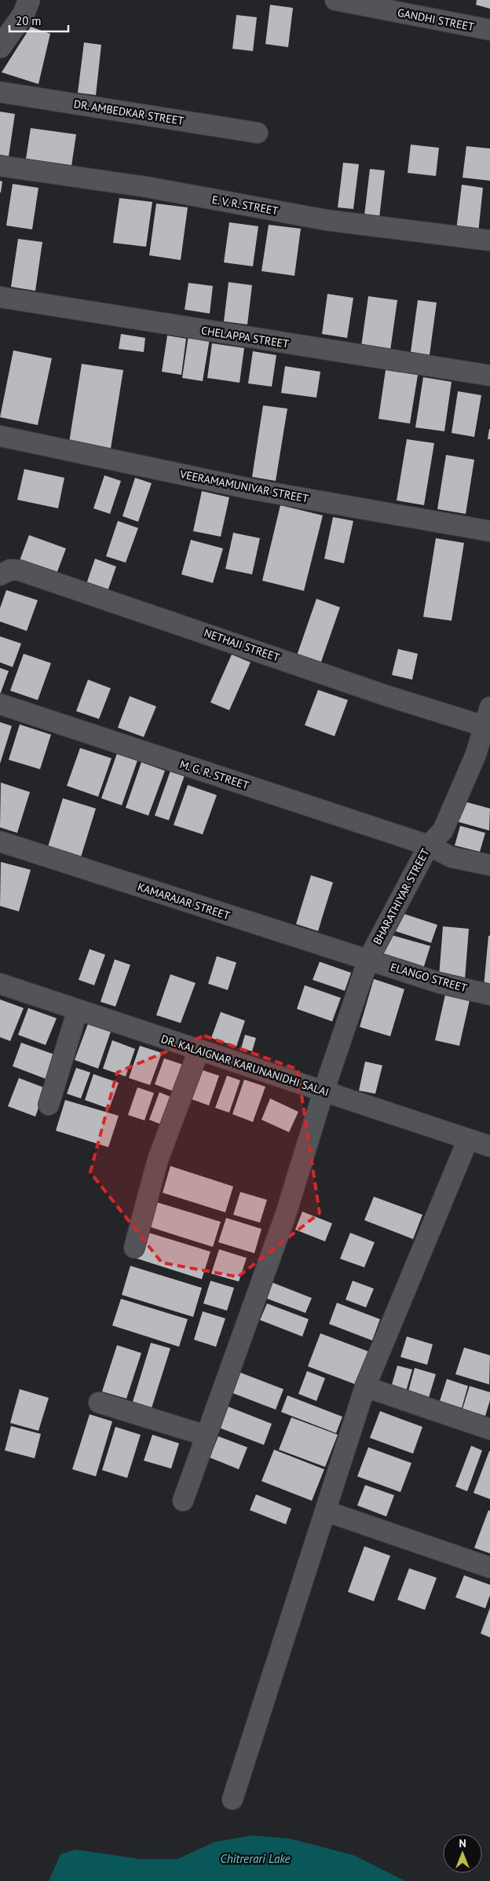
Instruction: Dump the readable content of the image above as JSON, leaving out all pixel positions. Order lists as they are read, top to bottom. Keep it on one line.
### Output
{"streets":{"street":["GANDHI STREET","DR. AMBEDKAR STREET","E. V. R. STREET","CHELAPPA STREET","VEERAMAMUNIVAR STREET","NETHAJI STREET","M. G. R. STREET","BHARATHIYAR STREET","KAMARAJAR STREET","ELANGO STREET","DR. KALAIGNAR KARUNANIDHI SALAI"]},"crossings":[["NETHAJI STREET","BHARATHIYAR STREET"],["M. G. R. STREET","BHARATHIYAR STREET"],["BHARATHIYAR STREET","KAMARAJAR STREET"],["BHARATHIYAR STREET","ELANGO STREET"],["BHARATHIYAR STREET","DR. KALAIGNAR KARUNANIDHI SALAI"],["KAMARAJAR STREET","ELANGO STREET"]],"water":["Chitrerari Lake"],"scale_bar":"20 m","north":"top"}
